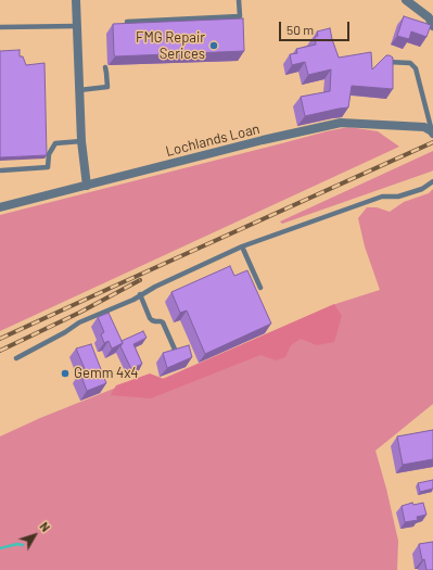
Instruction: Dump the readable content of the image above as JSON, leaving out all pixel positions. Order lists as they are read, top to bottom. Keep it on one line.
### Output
{"streets":{"street":["Lochlands Loan"]},"places":["FMG Repair Serices","Gemm 4x4"],"scale_bar":"50 m","north":"top right"}
